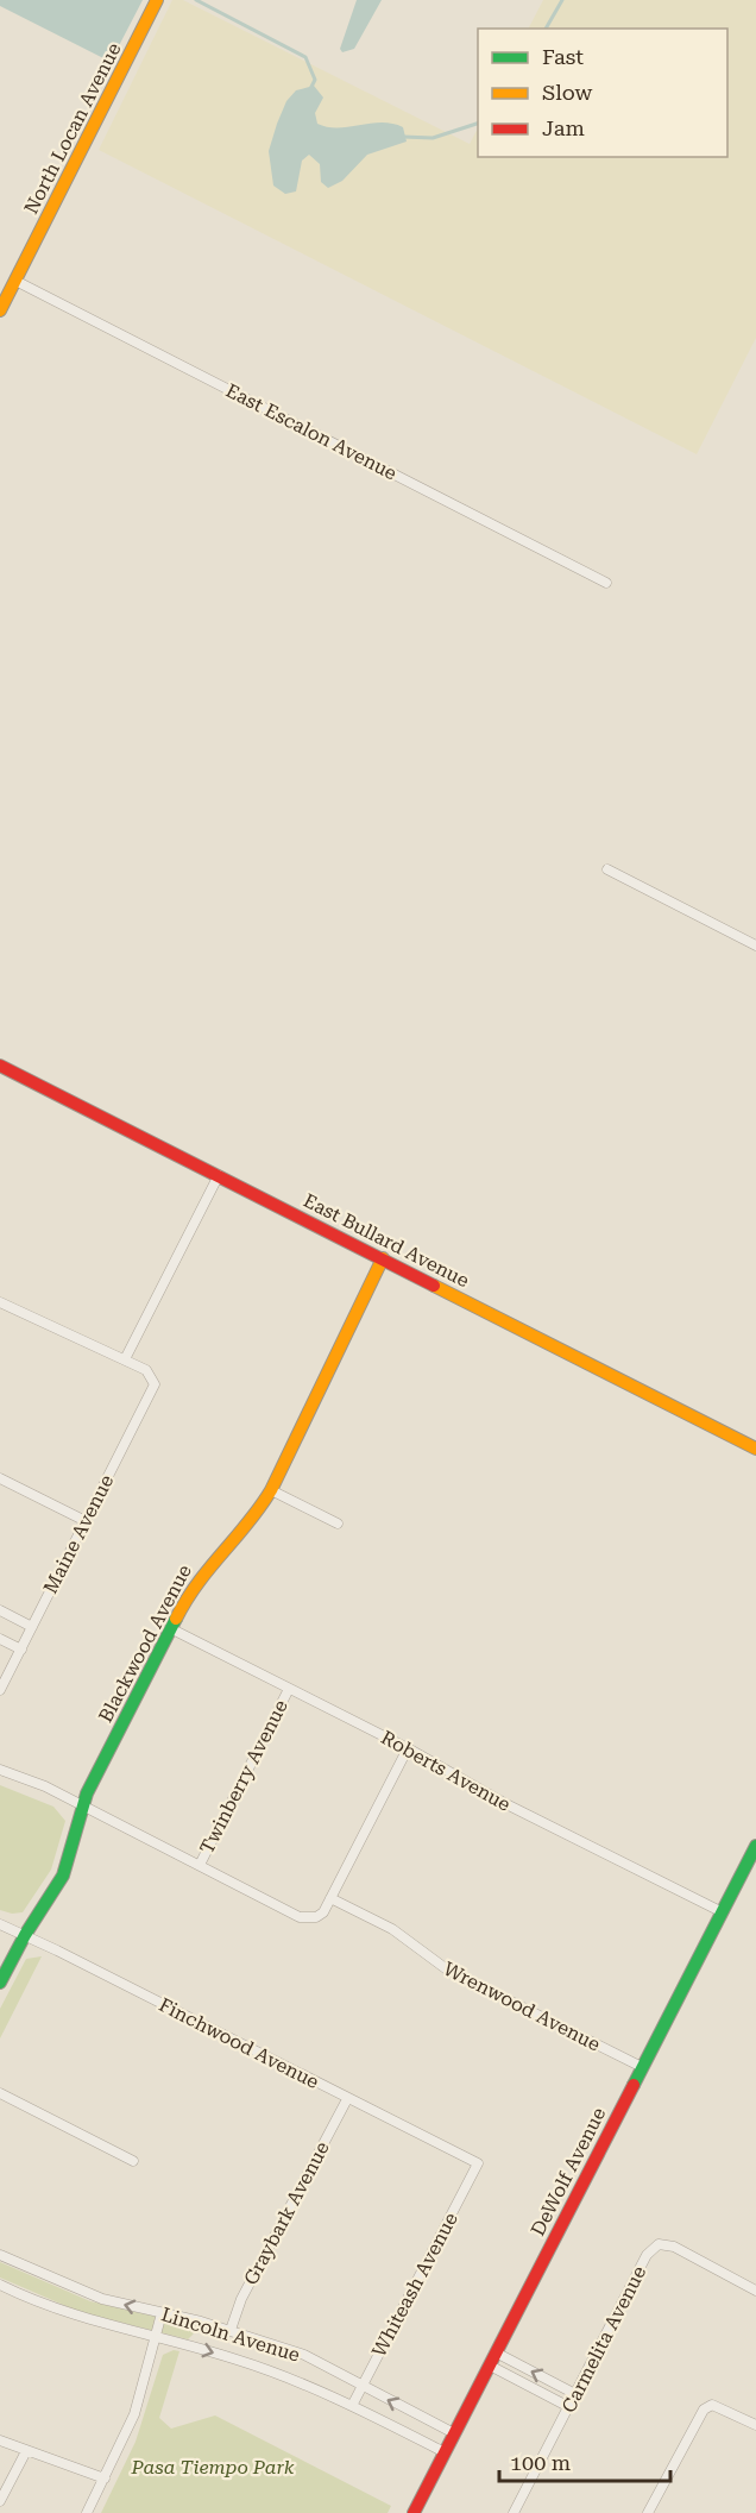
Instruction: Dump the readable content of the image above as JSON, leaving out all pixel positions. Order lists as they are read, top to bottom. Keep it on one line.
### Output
{"streets":{"street":["North Locan Avenue","East Escalon Avenue","East Bullard Avenue","Maine Avenue","Blackwood Avenue","Roberts Avenue","Twinberry Avenue","Wrenwood Avenue","Finchwood Avenue","DeWolf Avenue","Graybark Avenue","Whiteash Avenue","Lincoln Avenue","Carmelita Avenue"]},"crossings":[["North Locan Avenue","East Escalon Avenue"],["East Bullard Avenue","Blackwood Avenue"],["Blackwood Avenue","Roberts Avenue"],["Blackwood Avenue","Finchwood Avenue"],["Roberts Avenue","Twinberry Avenue"],["Roberts Avenue","DeWolf Avenue"],["Wrenwood Avenue","DeWolf Avenue"],["Finchwood Avenue","Graybark Avenue"],["Finchwood Avenue","Whiteash Avenue"],["DeWolf Avenue","Lincoln Avenue"],["Graybark Avenue","Lincoln Avenue"],["Whiteash Avenue","Lincoln Avenue"]],"parks":["Pasa Tiempo Park"],"legend":["Fast","Slow","Jam"],"scale_bar":"100 m"}
